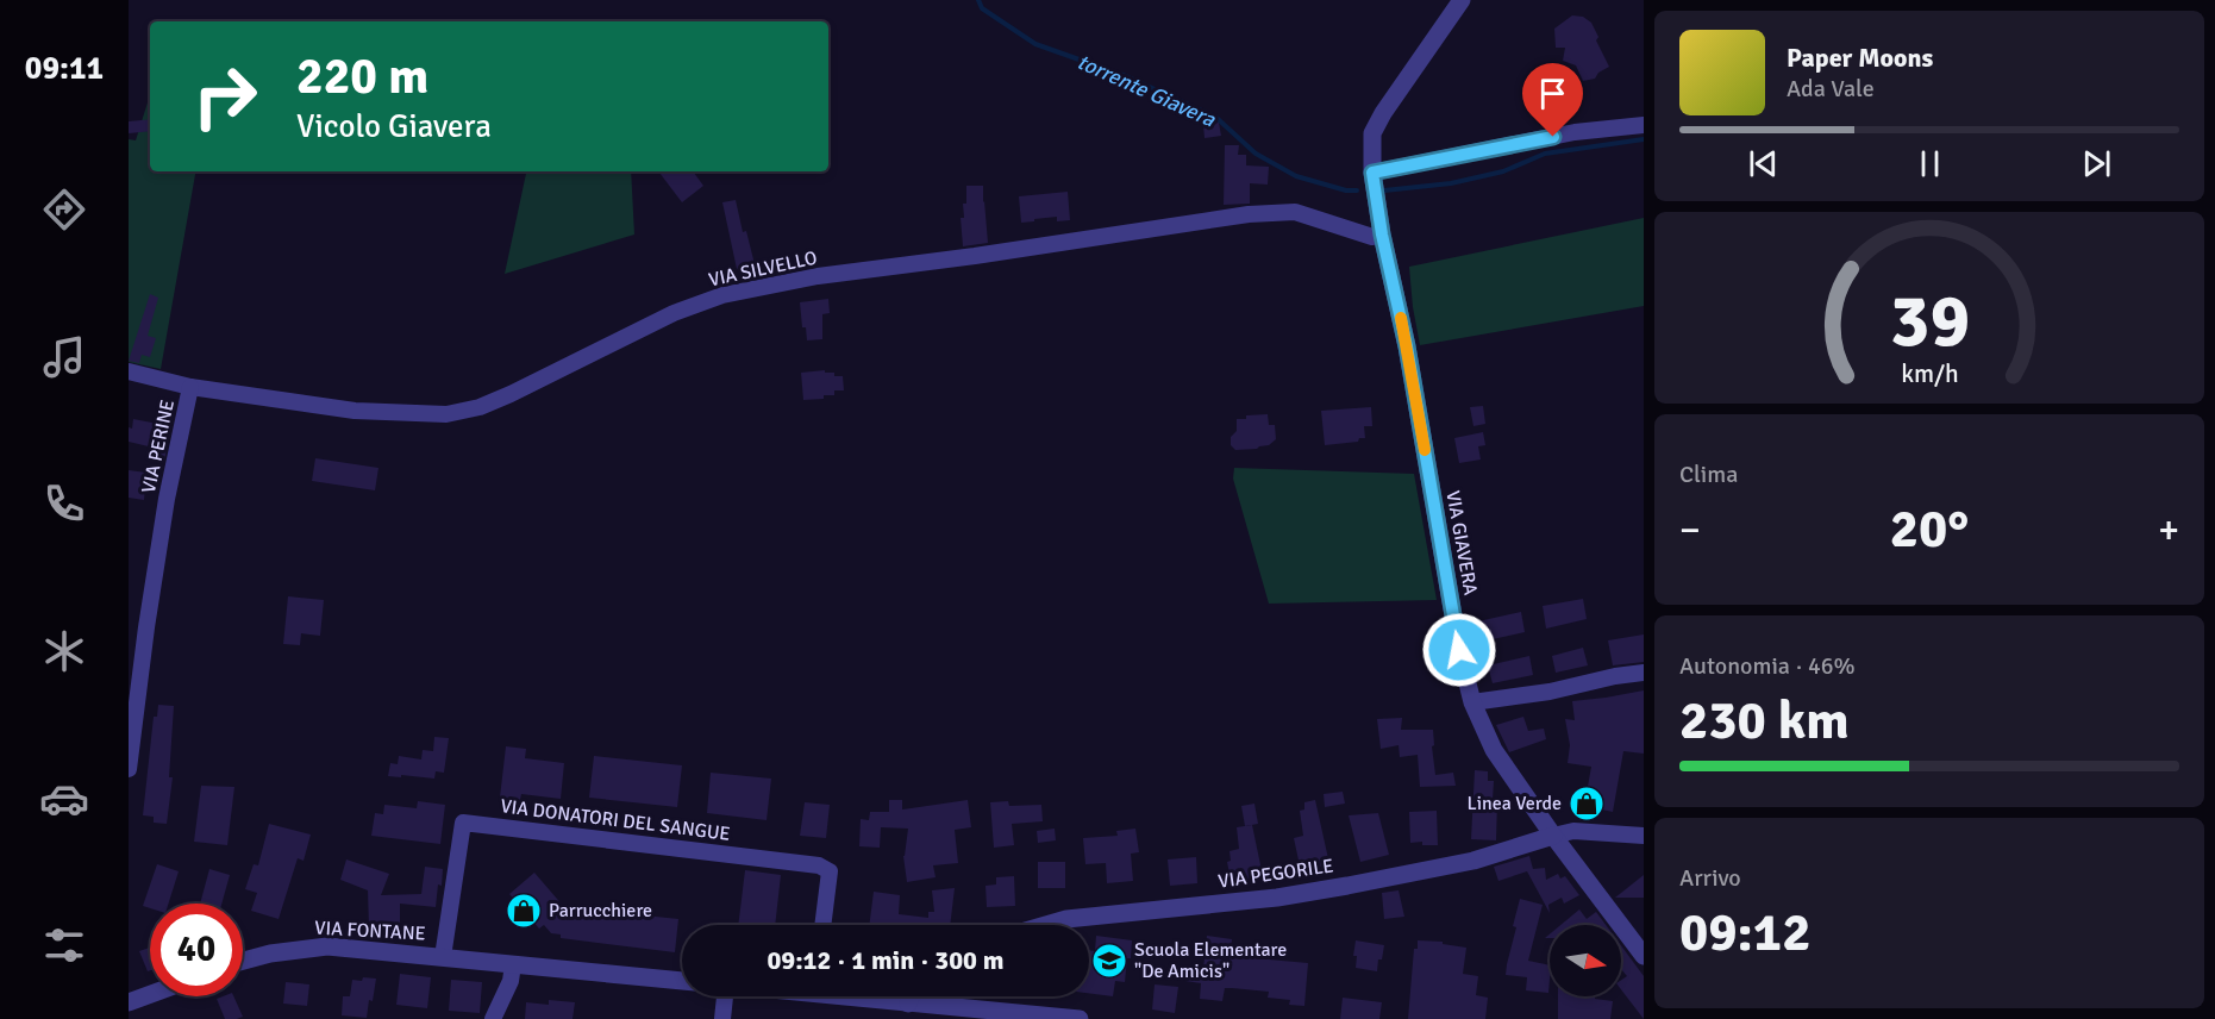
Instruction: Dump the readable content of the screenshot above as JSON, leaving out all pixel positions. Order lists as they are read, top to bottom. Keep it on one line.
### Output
{"streets":{"street":["VIA SILVELLO","VIA PERINE","VIA GIAVERA","VIA DONATORI DEL SANGUE","VIA PEGORILE","VIA FONTANE"]},"crossings":[["VIA SILVELLO","VIA PERINE"],["VIA SILVELLO","VIA GIAVERA"],["VIA GIAVERA","VIA PEGORILE"],["VIA DONATORI DEL SANGUE","VIA FONTANE"]],"water":["torrente Giavera"],"places":{"shop":["Linea Verde","Parrucchiere"],"school or university":["Scuola Elementare \"De Amicis\""]},"north":"right","page":{"tabs":"09:11","turn":["220 m","Vicolo Giavera"],"song":["Paper Moons","Ada Vale"],"tile":["Clima",["Autonomia · 46%","230 km"],["Arrivo","09:12"]],"heat":["−","20°","+"],"limit":"40","trip":"09:12 · 1 min · 300 m","gauge":["39","km/h"]}}
